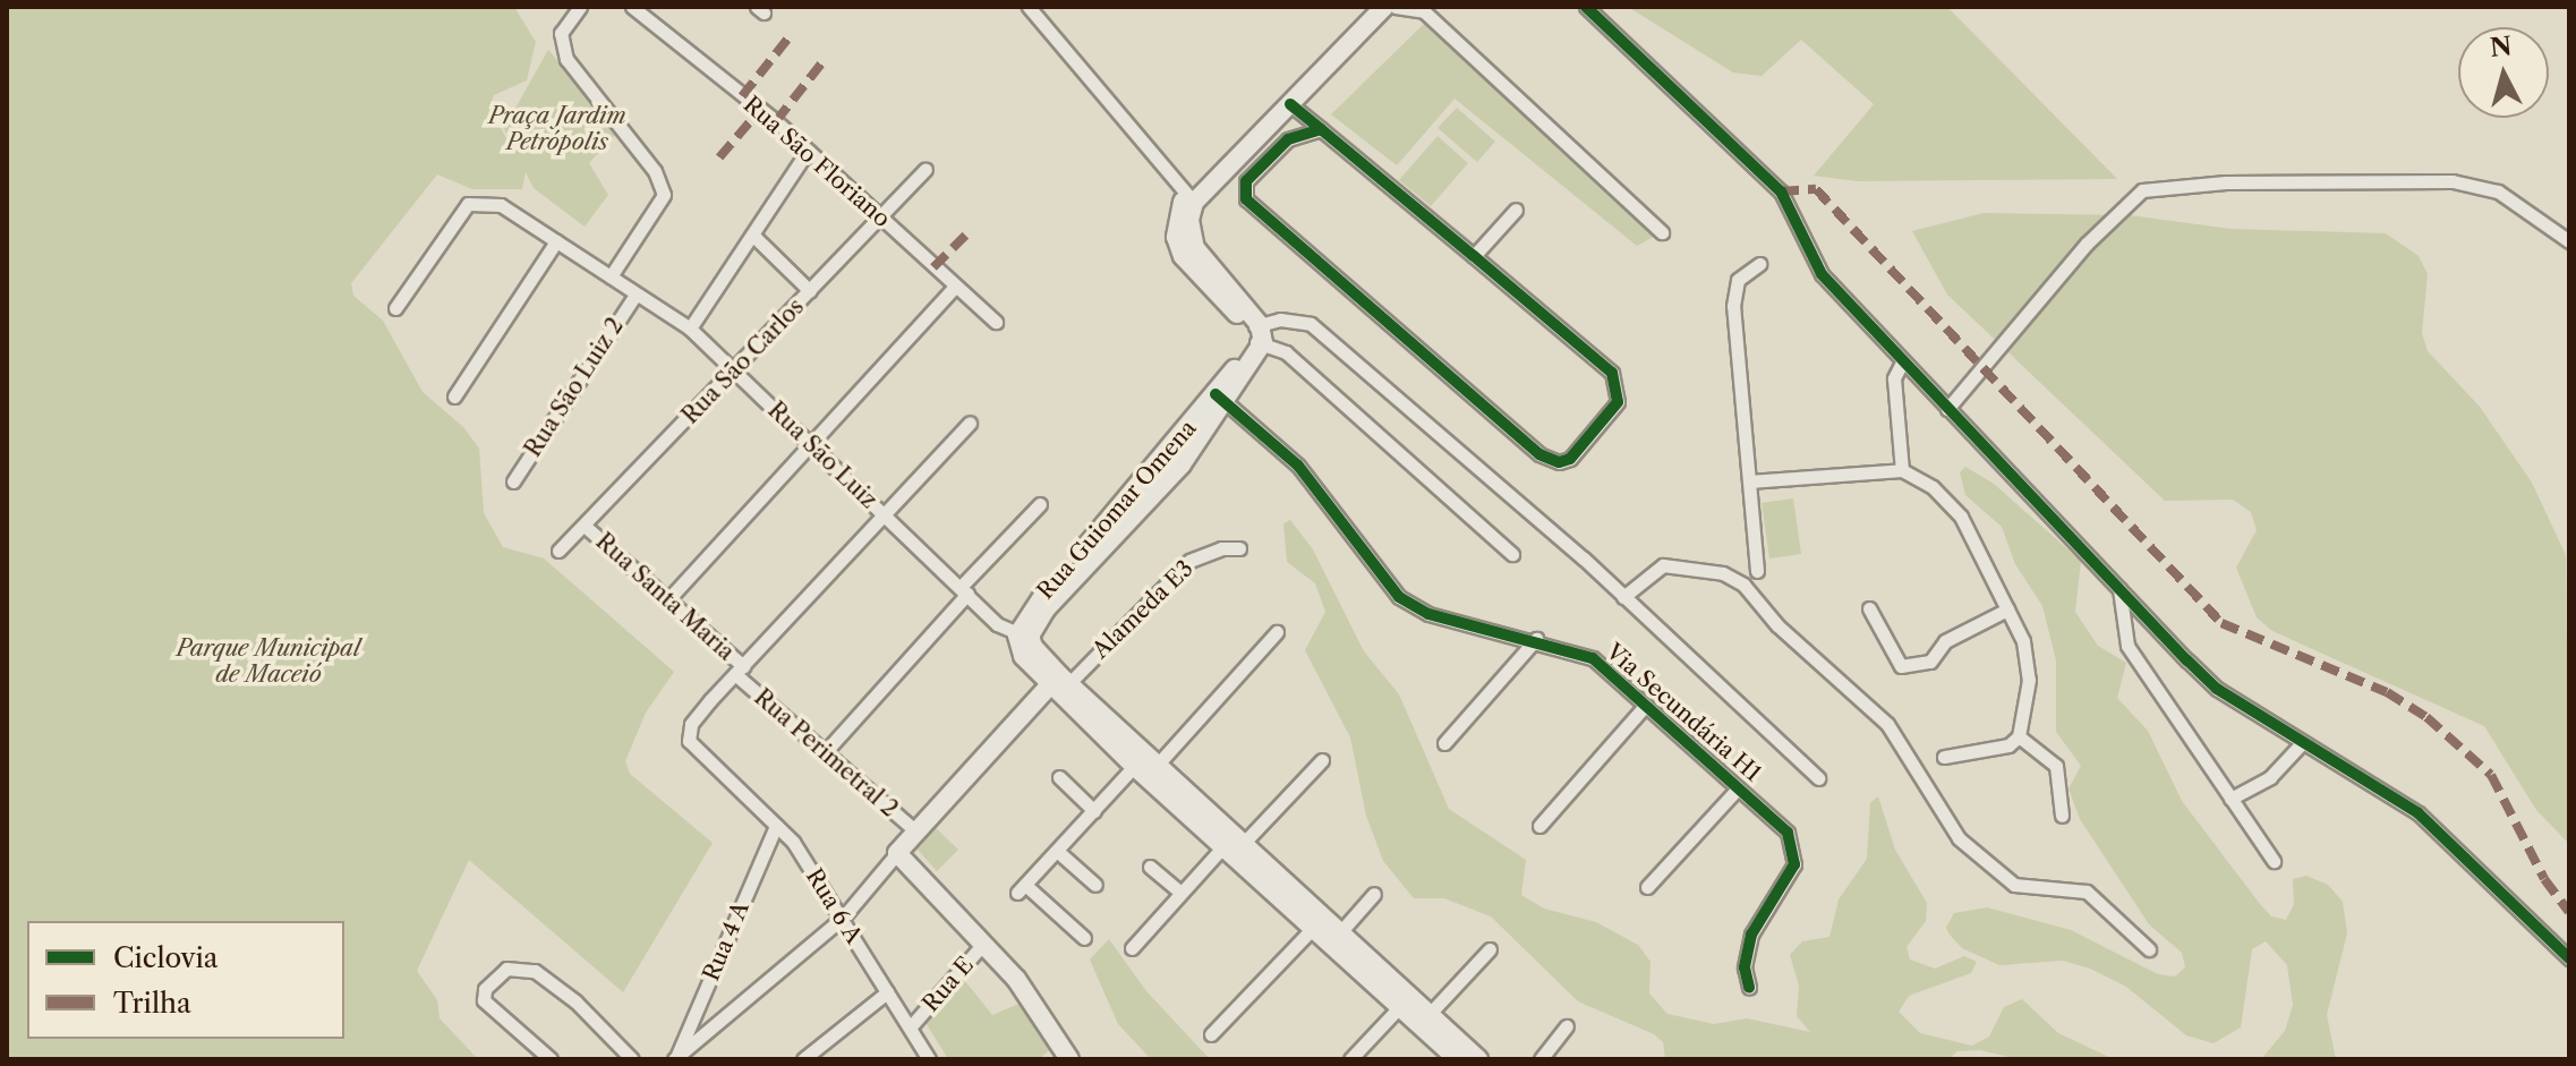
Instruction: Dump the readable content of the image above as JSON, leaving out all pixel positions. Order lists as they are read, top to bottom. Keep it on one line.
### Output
{"streets":{"street":["Rua São Floriano","Rua São Carlos","Rua São Luiz 2","Rua São Luiz","Rua Guiomar Omena","Rua Santa Maria","Alameda E3","Via Secundária H1","Rua Perimetral 2","Rua 6 A","Rua 4 A","Rua E"]},"crossings":[["Rua São Floriano","Rua São Carlos"],["Rua São Carlos","Rua São Luiz"],["Rua São Carlos","Rua Santa Maria"],["Rua São Luiz 2","Rua São Luiz"],["Rua São Luiz","Rua Guiomar Omena"],["Rua São Luiz","Rua 6 A"],["Rua Guiomar Omena","Via Secundária H1"],["Rua Santa Maria","Rua Perimetral 2"],["Rua Santa Maria","Rua 6 A"],["Rua Perimetral 2","Rua 6 A"],["Rua 6 A","Rua 4 A"],["Rua 6 A","Rua E"]],"parks":["Praça Jardim Petrópolis","Parque Municipal de Maceió"],"legend":["Ciclovia","Trilha"],"north":"top"}
